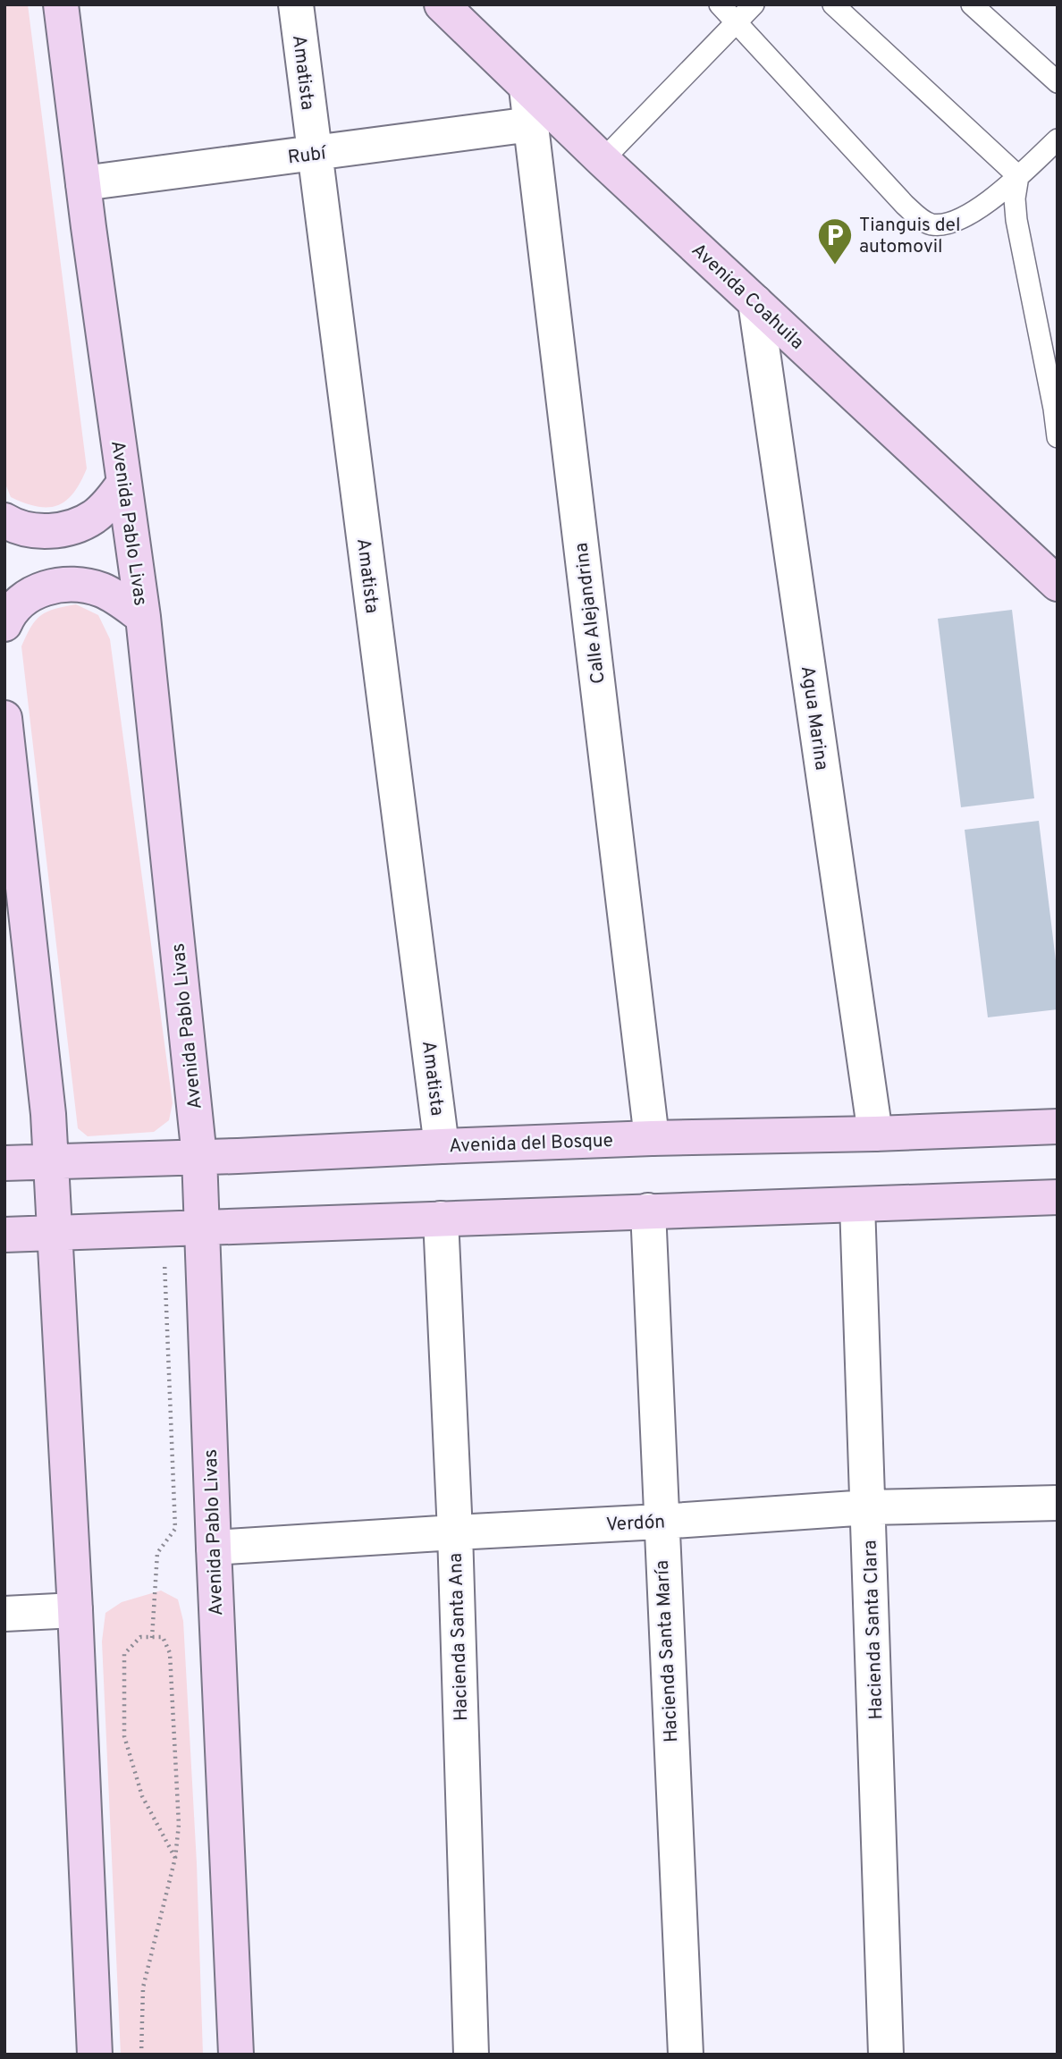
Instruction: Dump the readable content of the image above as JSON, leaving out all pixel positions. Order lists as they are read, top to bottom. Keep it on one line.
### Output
{"streets":{"main road":["Avenida Coahuila","Avenida Pablo Livas","Avenida del Bosque"],"street":["Amatista","Rubí","Calle Alejandrina","Agua Marina","Verdón","Hacienda Santa Clara","Hacienda Santa Ana","Hacienda Santa María"]},"crossings":[["Amatista","Rubí"],["Amatista","Avenida del Bosque"],["Rubí","Avenida Pablo Livas"],["Rubí","Calle Alejandrina"],["Avenida Coahuila","Calle Alejandrina"],["Avenida Coahuila","Agua Marina"],["Avenida Pablo Livas","Avenida del Bosque"],["Avenida Pablo Livas","Verdón"],["Calle Alejandrina","Avenida del Bosque"],["Agua Marina","Avenida del Bosque"],["Verdón","Hacienda Santa Clara"],["Verdón","Hacienda Santa Ana"],["Verdón","Hacienda Santa María"]],"places":{"parking":["Tianguis del automovil"]}}
